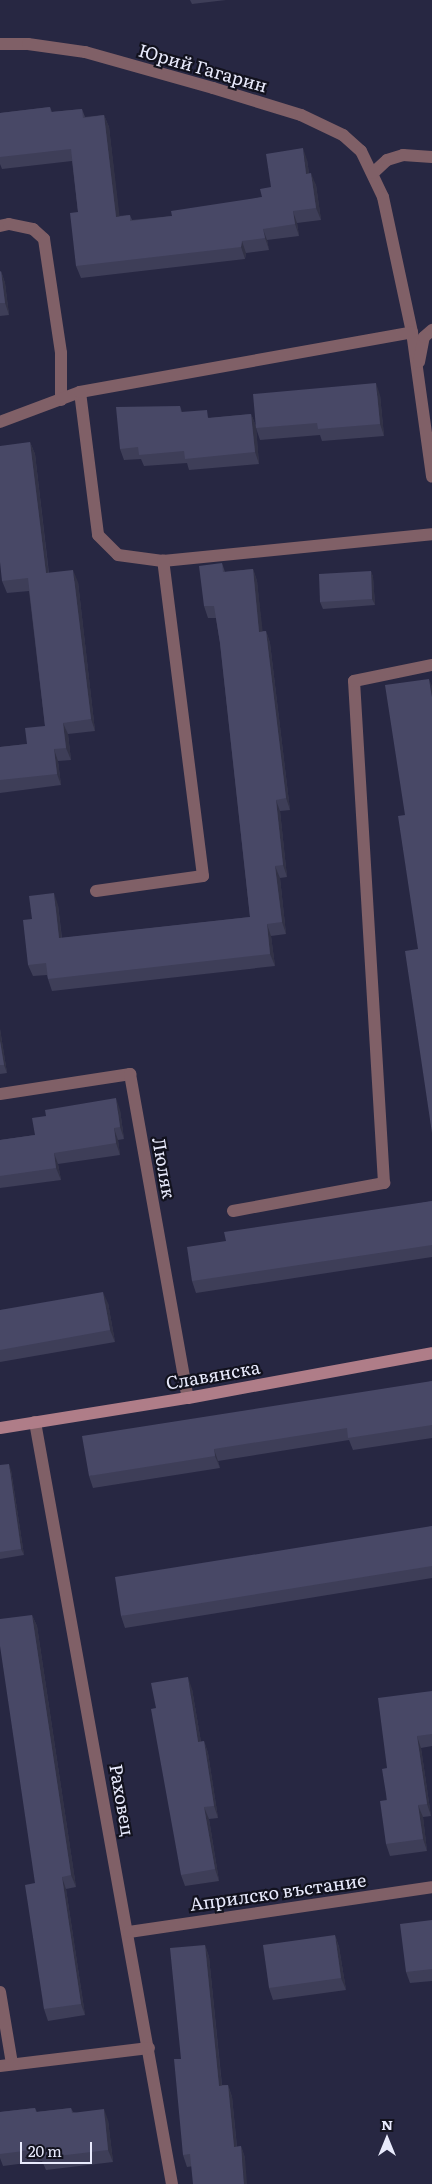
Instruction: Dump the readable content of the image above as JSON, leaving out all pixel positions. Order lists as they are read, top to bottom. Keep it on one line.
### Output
{"streets":{"street":["Юрий Гагарин","Люляк","Славянска","Раховец","Априлско въстание"]},"crossings":[["Люляк","Славянска"],["Славянска","Раховец"],["Раховец","Априлско въстание"]],"scale_bar":"20 m","north":"top"}
